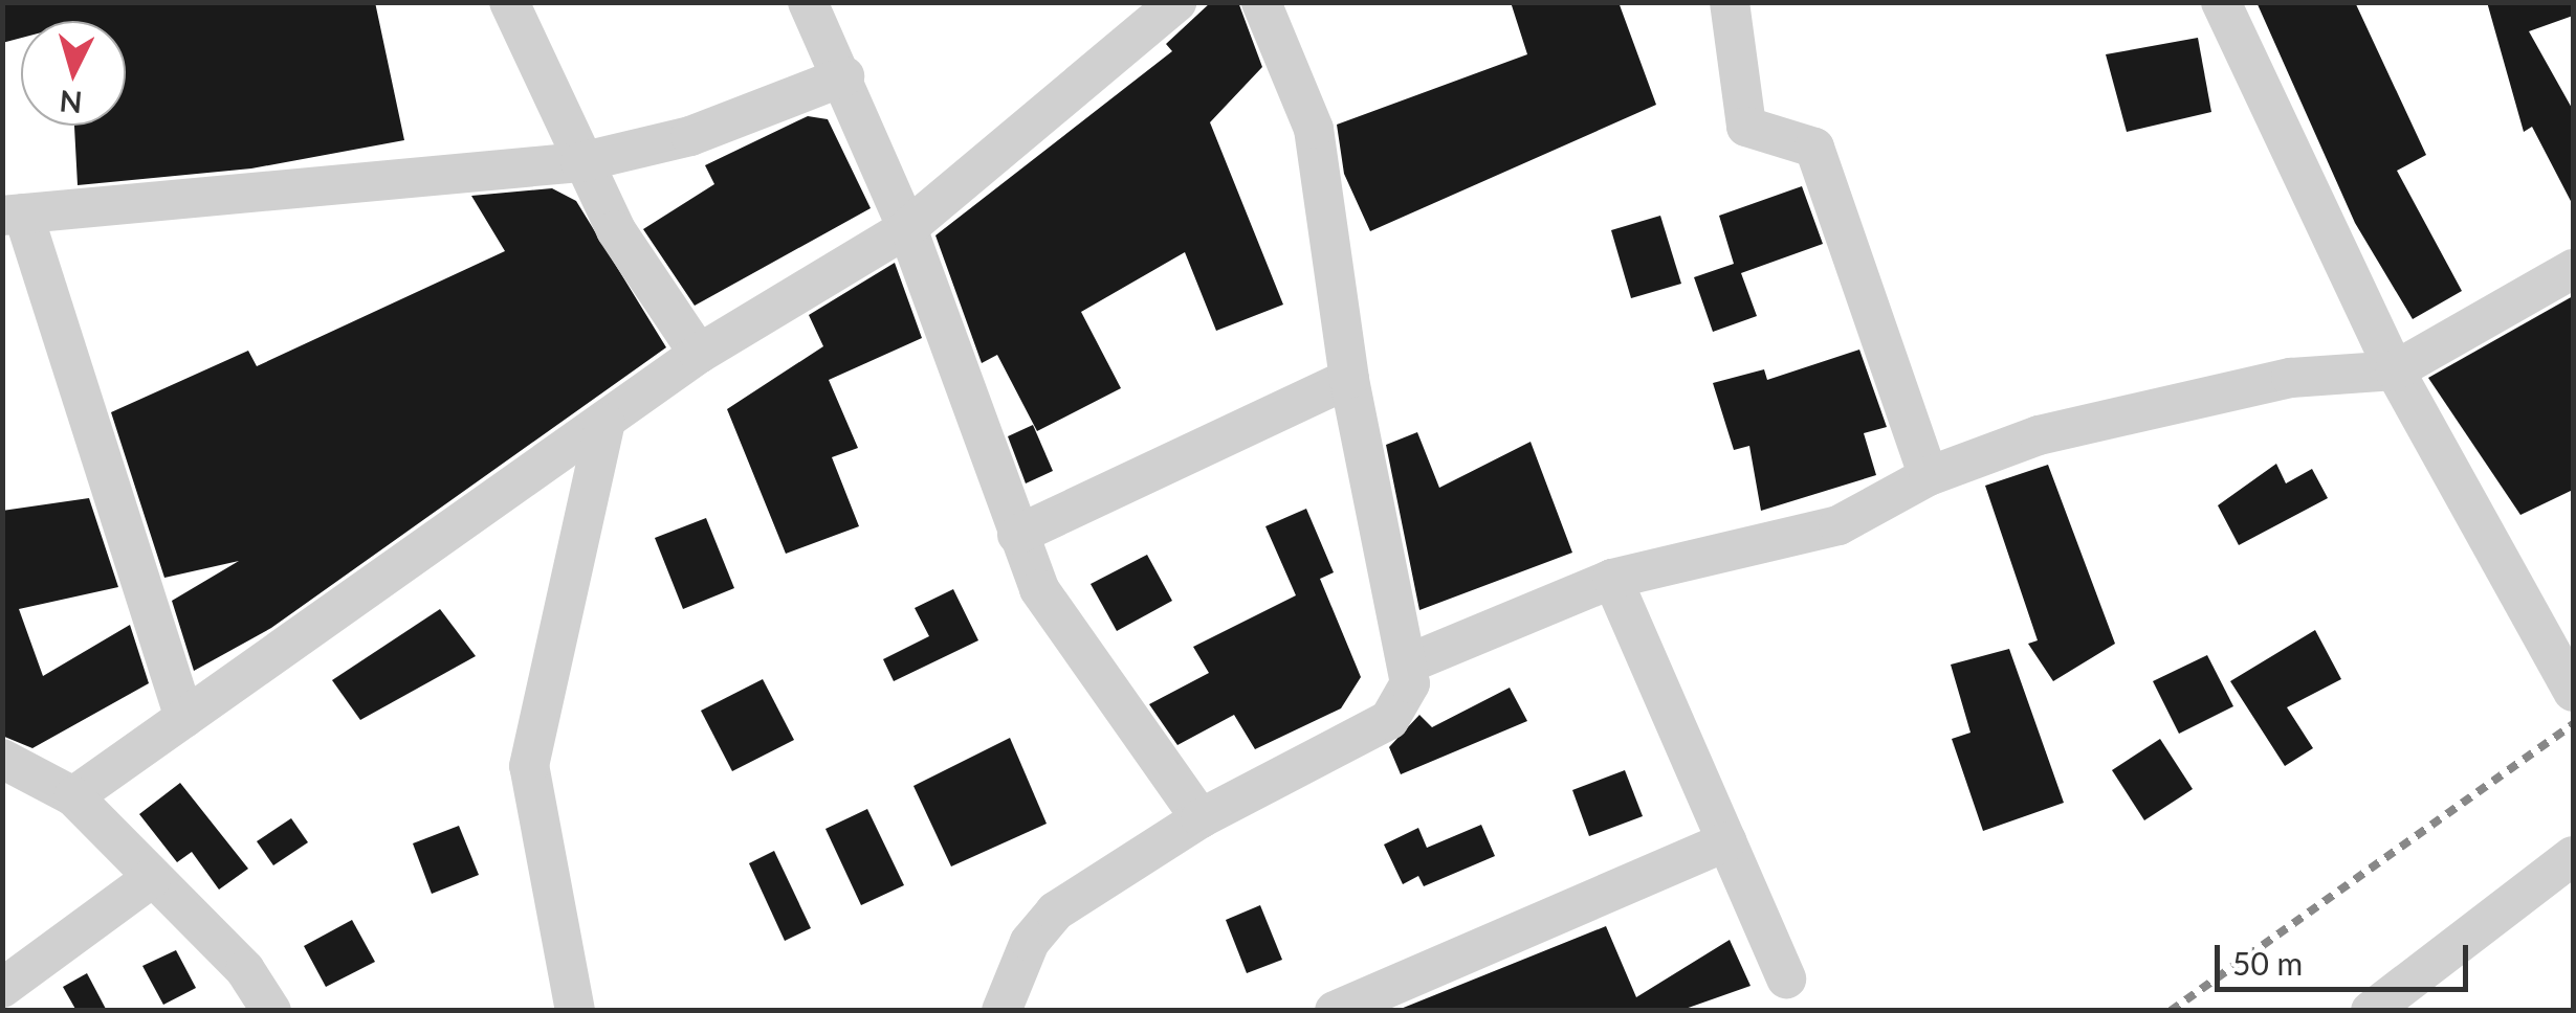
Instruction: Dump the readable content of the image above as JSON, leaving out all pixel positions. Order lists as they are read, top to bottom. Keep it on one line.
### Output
{"scale_bar":"50 m","north":"bottom"}
